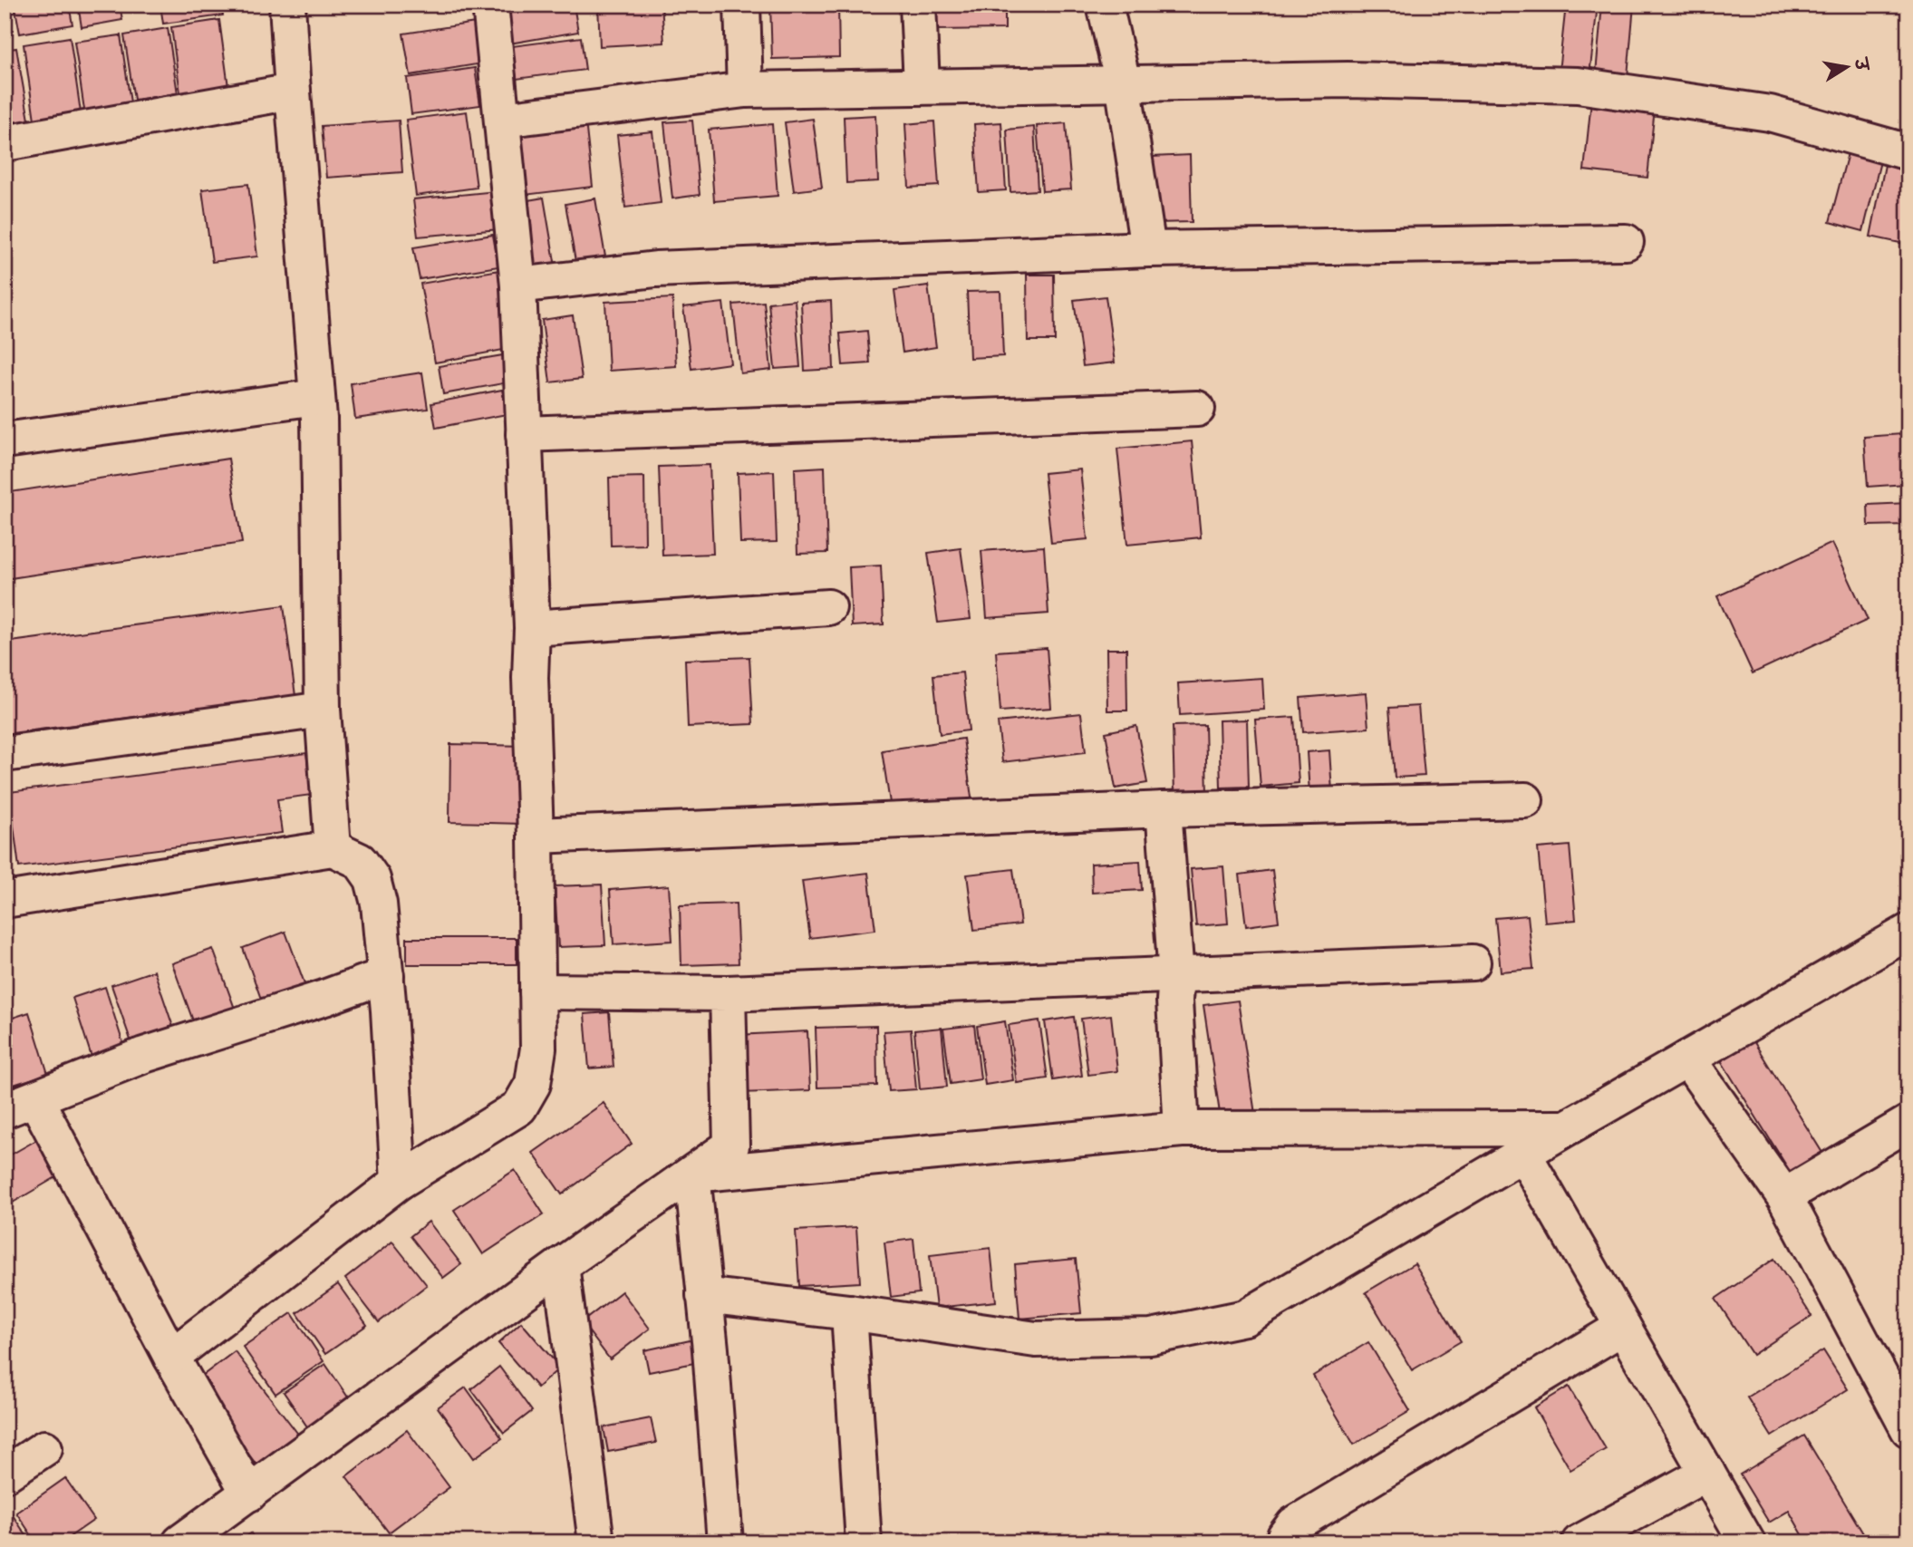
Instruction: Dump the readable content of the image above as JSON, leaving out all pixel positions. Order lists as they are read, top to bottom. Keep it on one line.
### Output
{"north":"right"}
